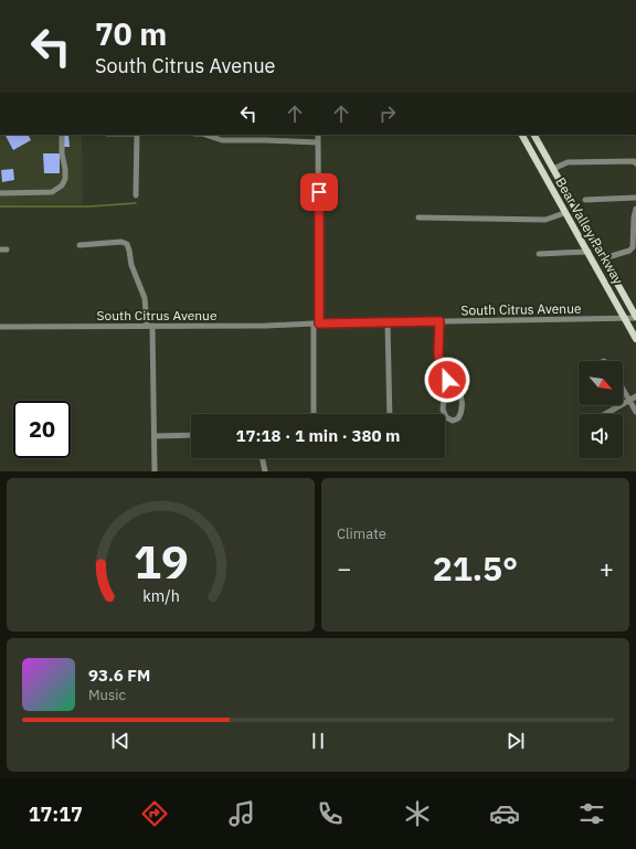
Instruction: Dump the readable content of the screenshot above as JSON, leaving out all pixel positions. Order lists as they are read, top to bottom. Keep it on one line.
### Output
{"streets":{"main road":["Bear Valley Parkway"],"street":["South Citrus Avenue"]},"crossings":[["Bear Valley Parkway","South Citrus Avenue"]],"north":"bottom right","page":{"turn":["70 m","South Citrus Avenue"],"limit":"20","trip":"17:18 · 1 min · 380 m","tile":"Climate","heat":["−","21.5°","+"],"song":["93.6 FM","Music"],"tabs":"17:17","gauge":["19","km/h"]}}
